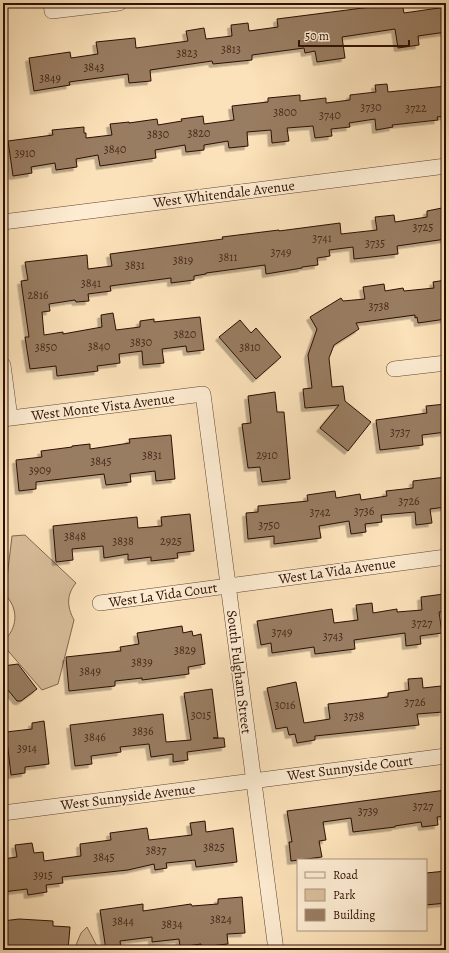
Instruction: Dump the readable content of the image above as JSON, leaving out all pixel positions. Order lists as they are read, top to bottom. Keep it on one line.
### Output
{"streets":{"street":["West Whitendale Avenue","West Monte Vista Avenue","West La Vida Avenue","West La Vida Court","South Fulgham Street","West Sunnyside Court","West Sunnyside Avenue"]},"crossings":[["West Monte Vista Avenue","South Fulgham Street"],["West La Vida Avenue","West La Vida Court"],["West La Vida Avenue","South Fulgham Street"],["West La Vida Court","South Fulgham Street"],["South Fulgham Street","West Sunnyside Court"],["South Fulgham Street","West Sunnyside Avenue"],["West Sunnyside Court","West Sunnyside Avenue"]],"house_numbers":["3813","3823","3843","3849","3730","3722","3800","3740","3820","3830","3840","3910","3725","3741","3735","3749","3811","3819","3831","3841","2816","3738","3820","3830","3840","3850","3810","3737","3831","2910","3845","3909","3726","3736","3742","3750","3848","3838","2925","3727","3749","3743","3829","3839","3849","3726","3016","3015","3738","3836","3846","3914","3727","3739","3825","3837","3845","3915","3824","3844","3834"],"legend":["Road","Park","Building"],"scale_bar":"50 m"}
